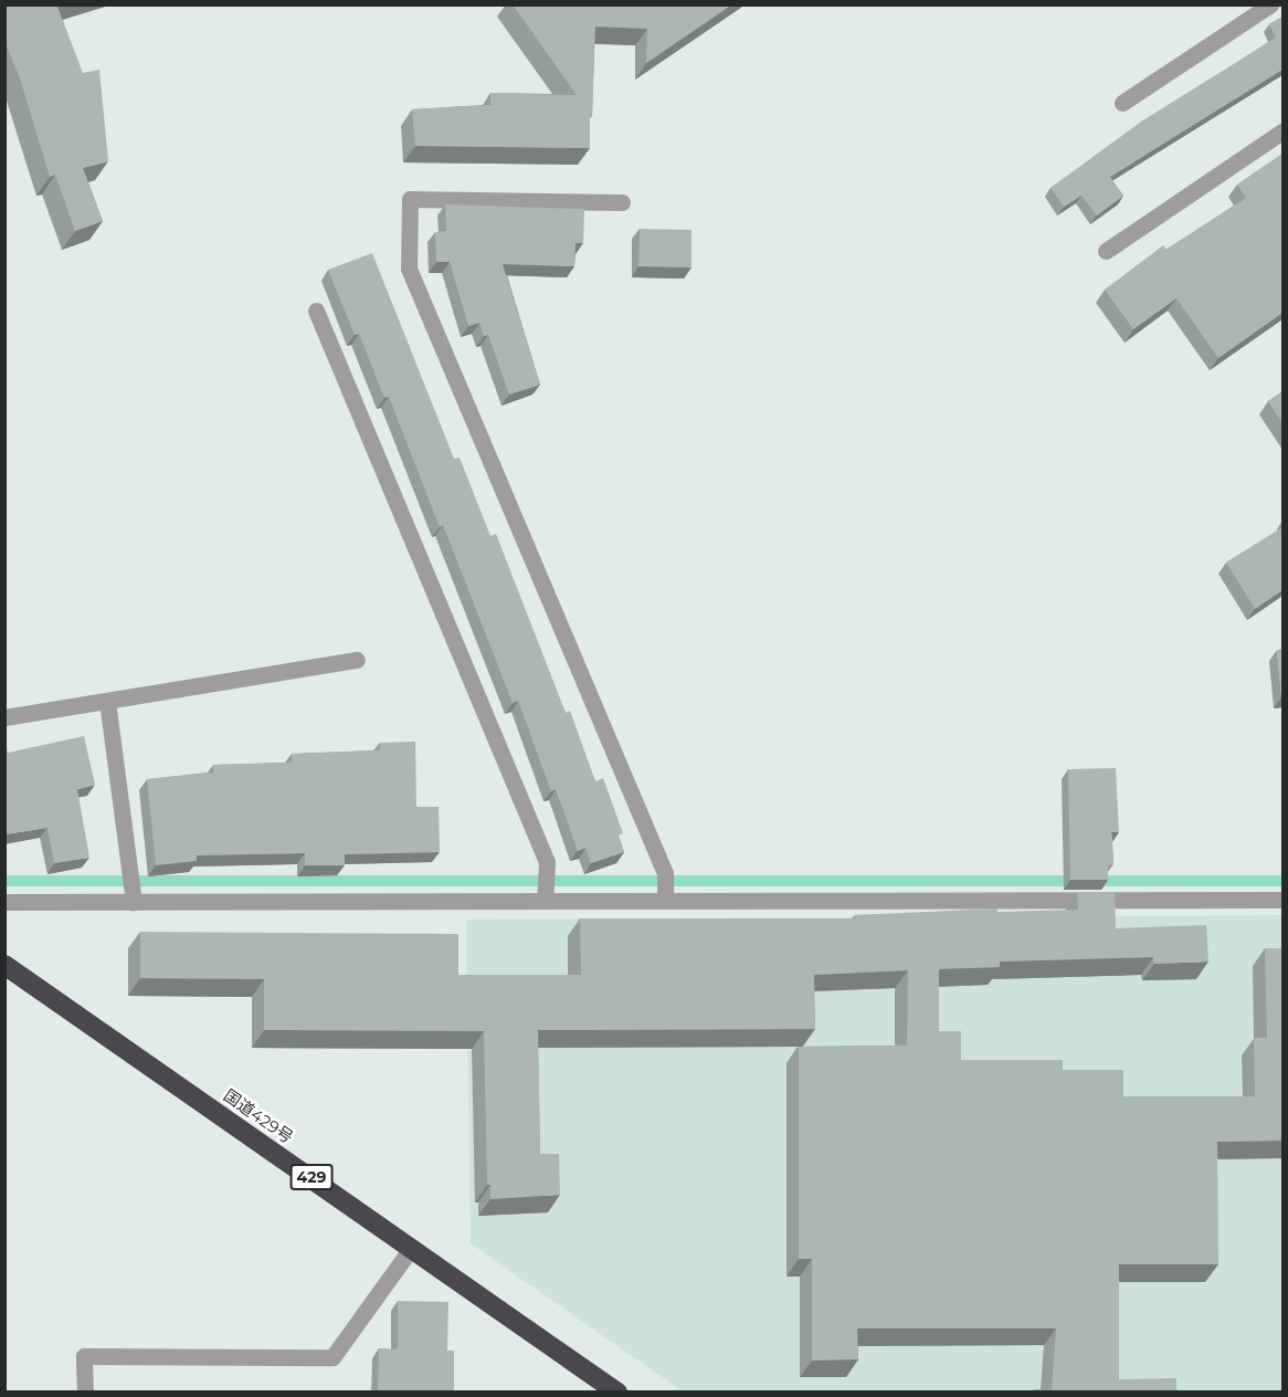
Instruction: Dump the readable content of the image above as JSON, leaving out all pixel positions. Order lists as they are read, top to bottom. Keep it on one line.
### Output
{"streets":{"highway":["国道429号","429"]}}
